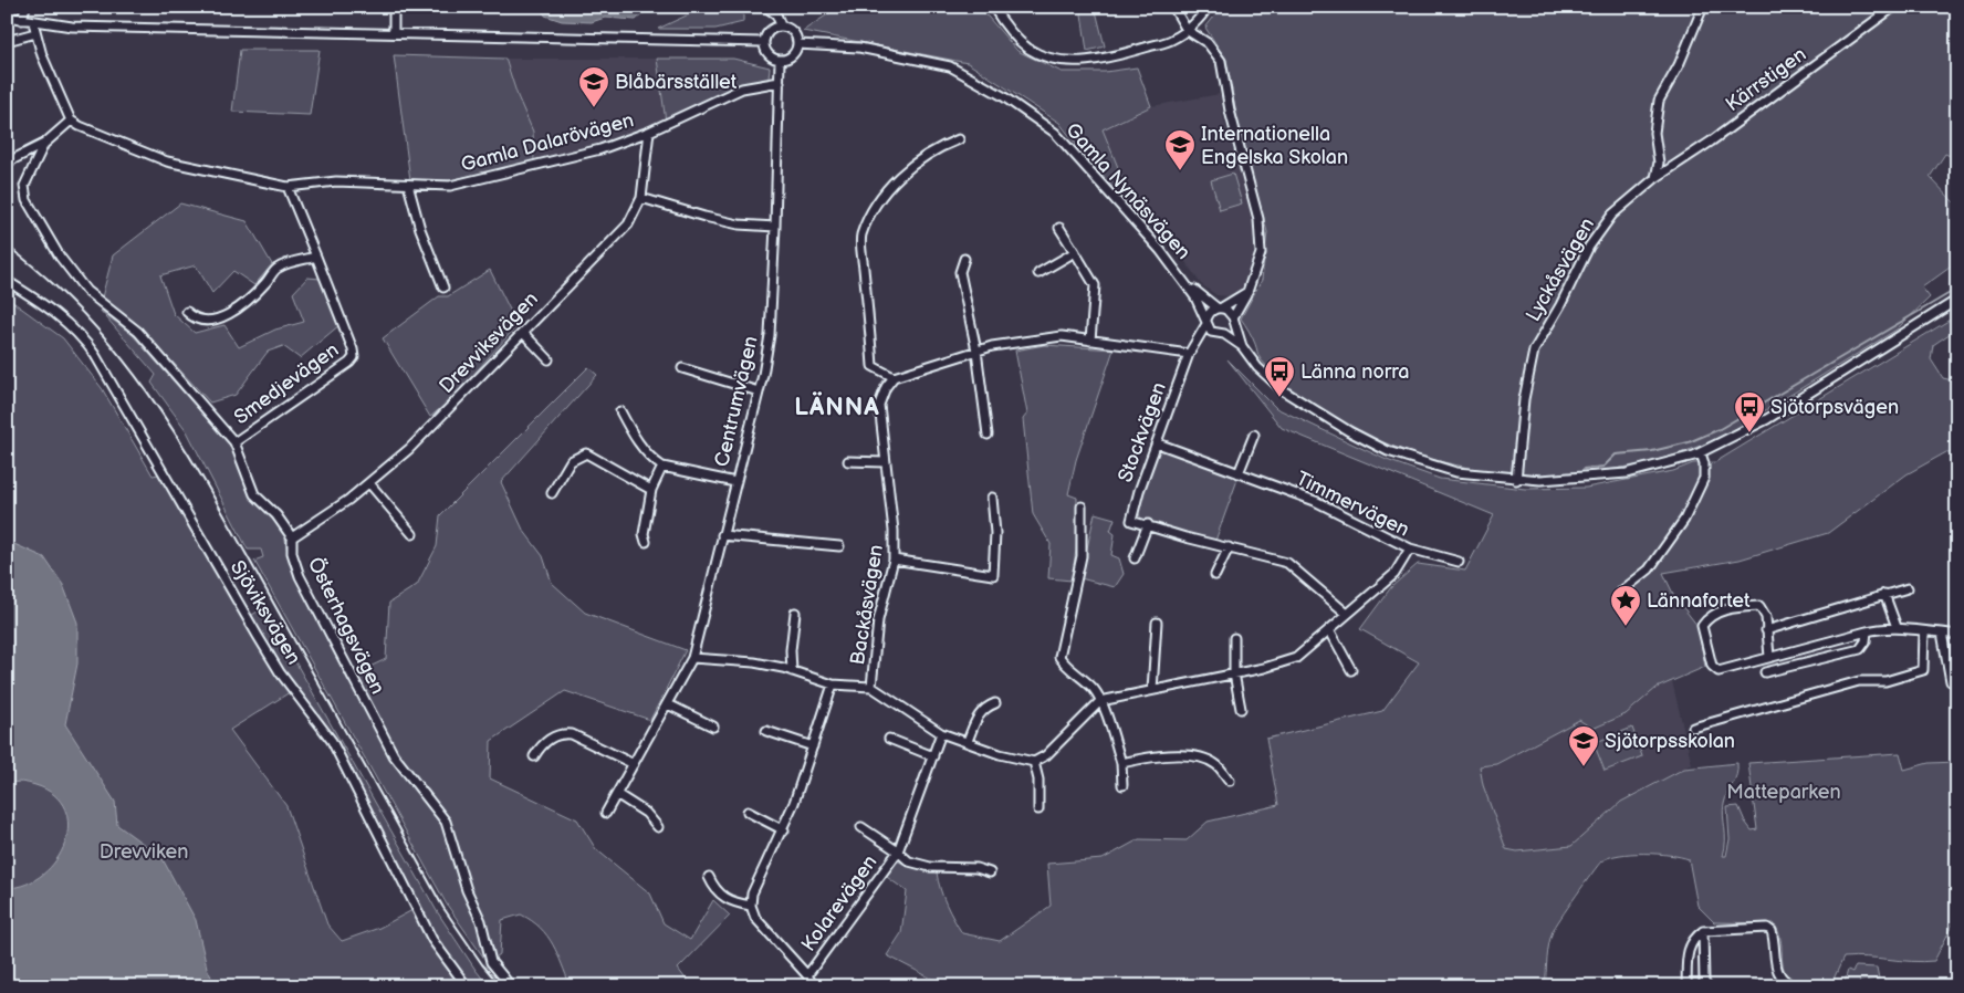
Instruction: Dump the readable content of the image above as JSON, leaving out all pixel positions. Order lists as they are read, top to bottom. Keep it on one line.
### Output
{"streets":{"street":["Kärrstigen","Gamla Dalarövägen","Gamla Nynäsvägen","Lyckåsvägen","Drevviksvägen","Smedjevägen","Centrumvägen","Stockvägen","Timmervägen","Backåsvägen","Sjöviksvägen","Österhagsvägen","Kolarevägen"]},"crossings":[["Kärrstigen","Lyckåsvägen"],["Gamla Dalarövägen","Drevviksvägen"],["Gamla Dalarövägen","Smedjevägen"],["Gamla Dalarövägen","Centrumvägen"],["Gamla Nynäsvägen","Lyckåsvägen"],["Gamla Nynäsvägen","Centrumvägen"],["Gamla Nynäsvägen","Stockvägen"],["Drevviksvägen","Österhagsvägen"],["Smedjevägen","Österhagsvägen"],["Stockvägen","Timmervägen"]],"districts":["LÄNNA"],"parks":["Matteparken","Drevviken"],"places":{"school or university":["Blåbärsstället","Internationella Engelska Skolan","Sjötorpsskolan"],"bus stop":["Länna norra","Sjötorpsvägen"],"place":["Lännafortet"]}}
